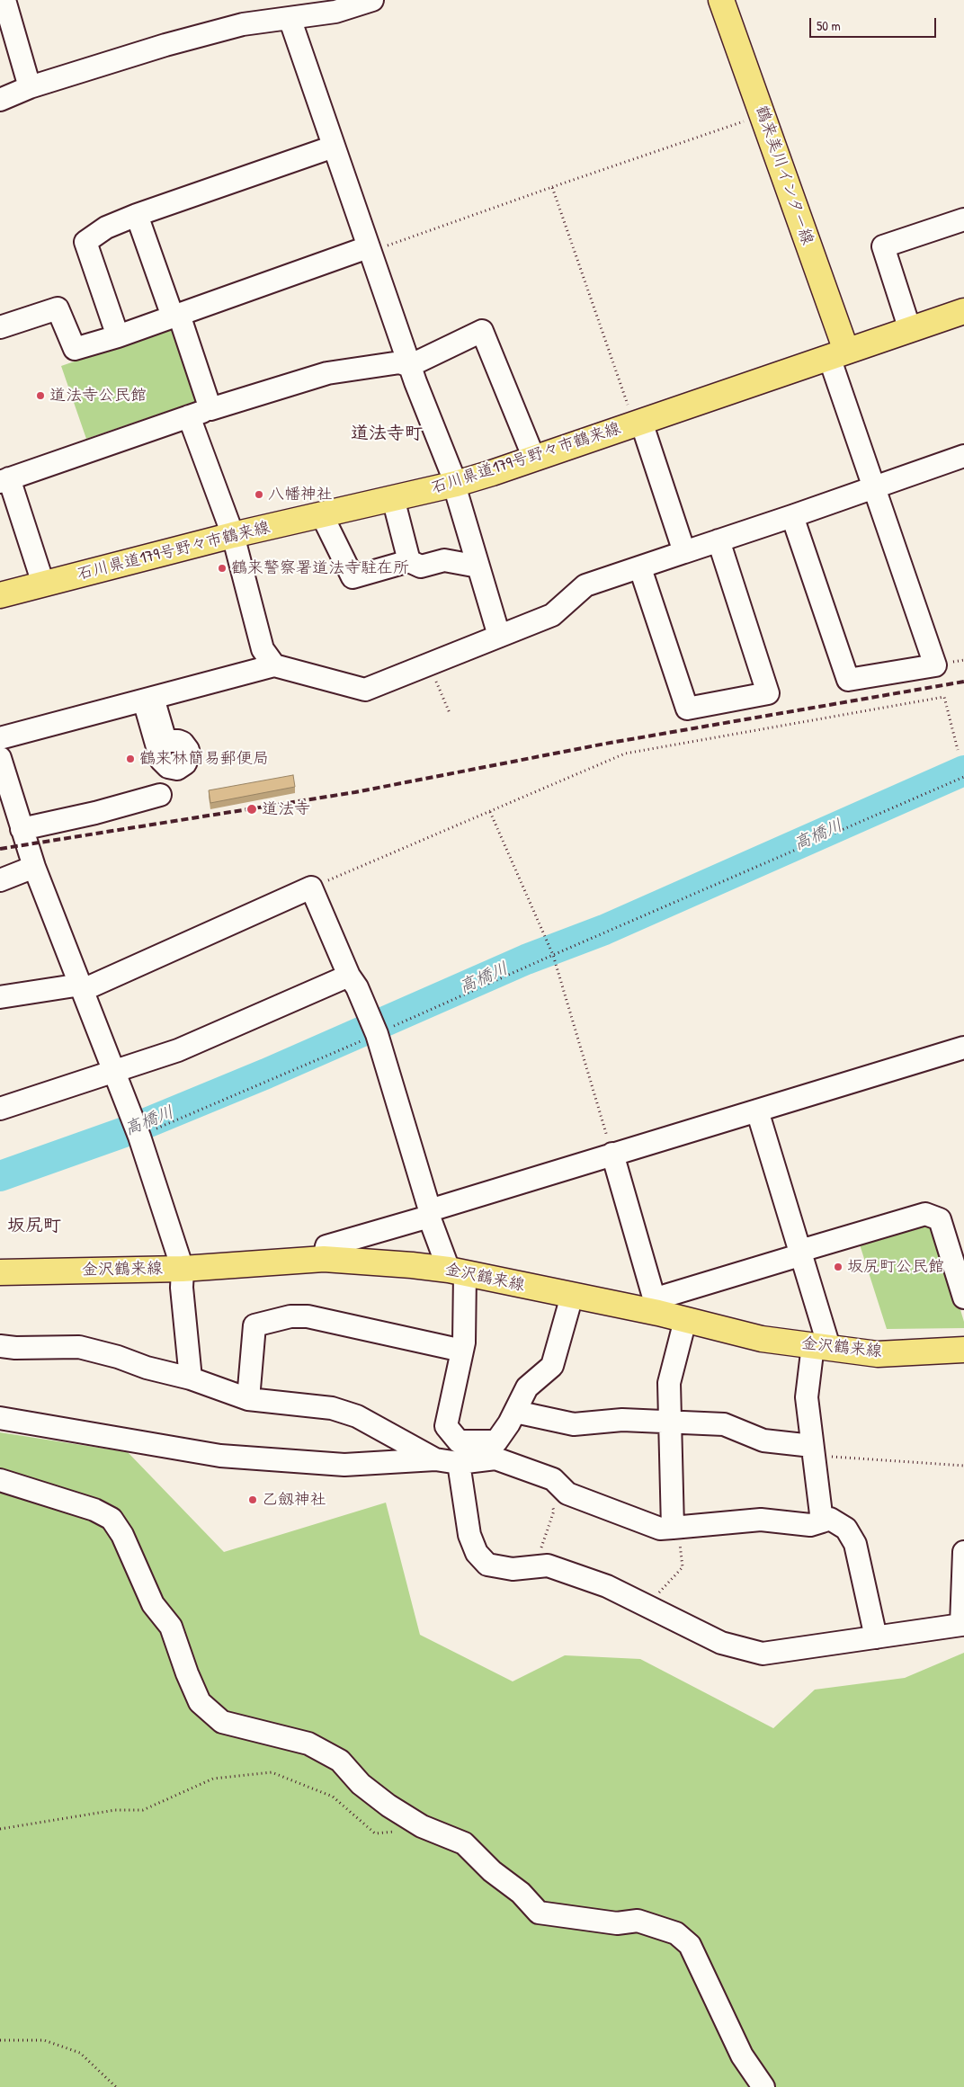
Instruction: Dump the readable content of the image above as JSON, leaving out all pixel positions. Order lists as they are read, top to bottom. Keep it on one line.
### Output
{"streets":{"main road":["鶴来美川インター線","石川県道179号野々市鶴来線","金沢鶴来線"]},"crossings":[["鶴来美川インター線","石川県道179号野々市鶴来線"]],"districts":["道法寺町","坂尻町"],"water":["高橋川"],"places":["道法寺公民館","八幡神社","鶴来警察署道法寺駐在所","鶴来林簡易郵便局","道法寺","坂尻町公民館","乙劔神社"],"scale_bar":"50 m"}
